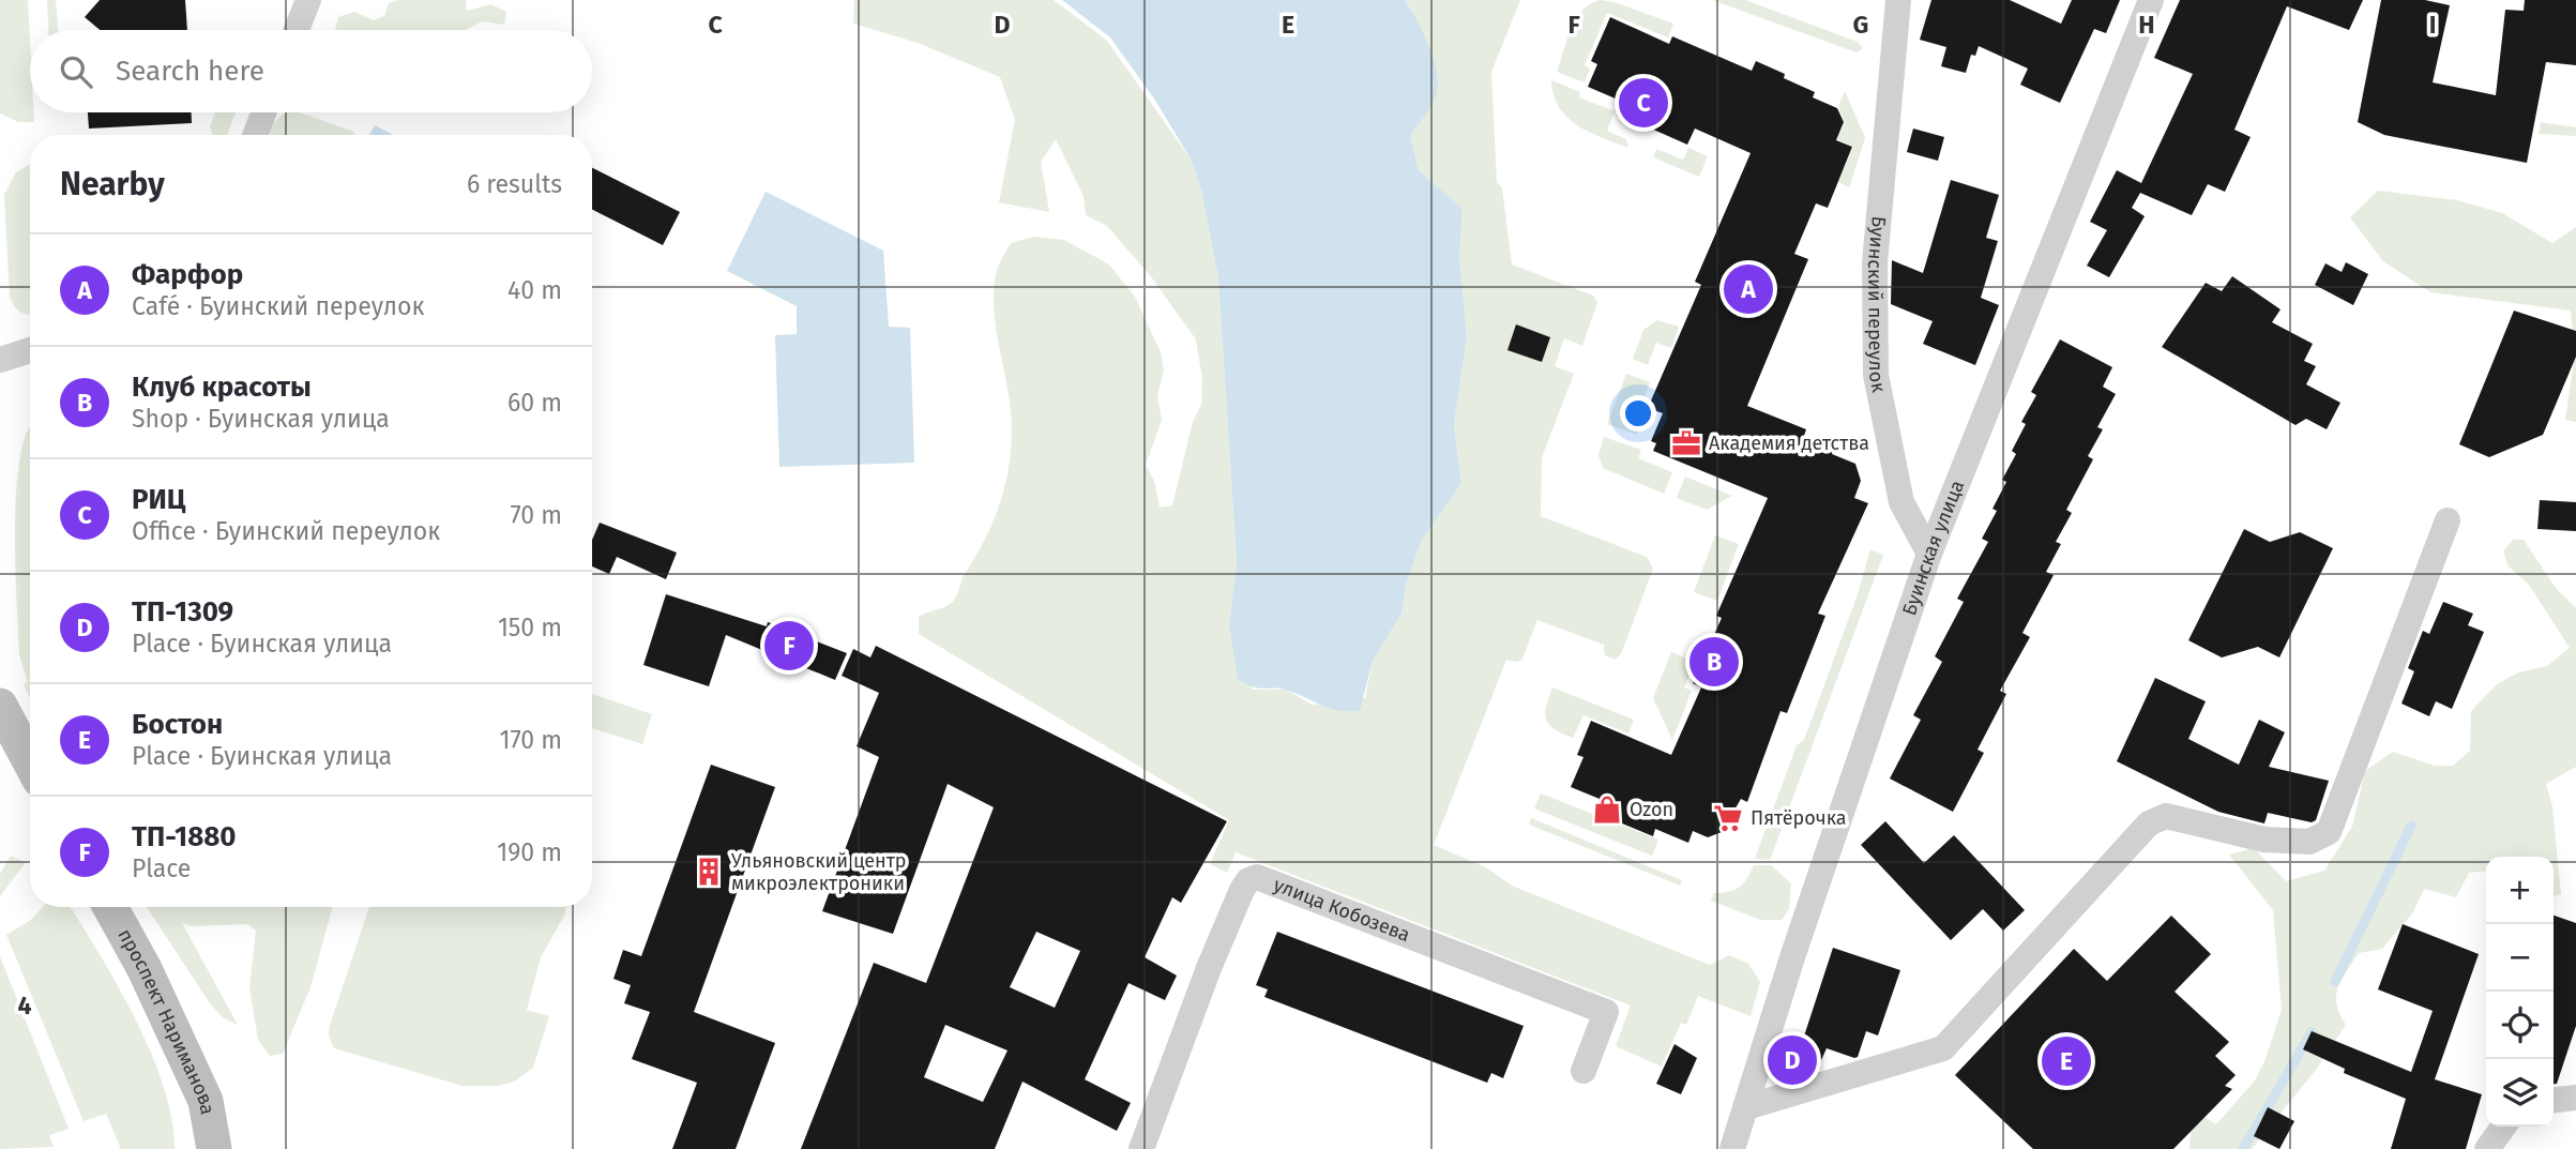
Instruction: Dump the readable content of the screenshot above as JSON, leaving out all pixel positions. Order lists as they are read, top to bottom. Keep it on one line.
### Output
{"streets":{"main road":["проспект Нариманова"],"street":["Буинский переулок","Буинская улица","улица Кобозева"]},"crossings":[["Буинский переулок","Буинская улица"]],"places":{"office":["Академия детства"],"shop":["Ozon"],"supermarket":["Пятёрочка"],"building":["Ульяновский центр микроэлектроники"]},"page":{"search":"Search here","pins":["C","A","F","B","D","E"],"heading":["Nearby","6 results"],"list":[{"mark":"A","name":"Фарфор","note":"Café · Буинский переулок","value":"40 m"},{"mark":"B","name":"Клуб красоты","note":"Shop · Буинская улица","value":"60 m"},{"mark":"C","name":"РИЦ","note":"Office · Буинский переулок","value":"70 m"},{"mark":"D","name":"ТП-1309","note":"Place · Буинская улица","value":"150 m"},{"mark":"E","name":"Бостон","note":"Place · Буинская улица","value":"170 m"},{"mark":"F","name":"ТП-1880","note":"Place","value":"190 m"}],"map_buttons":["+","−"]},"grid":{"columns":["C","D","E","F","G","H","I"],"rows":["4"]}}
